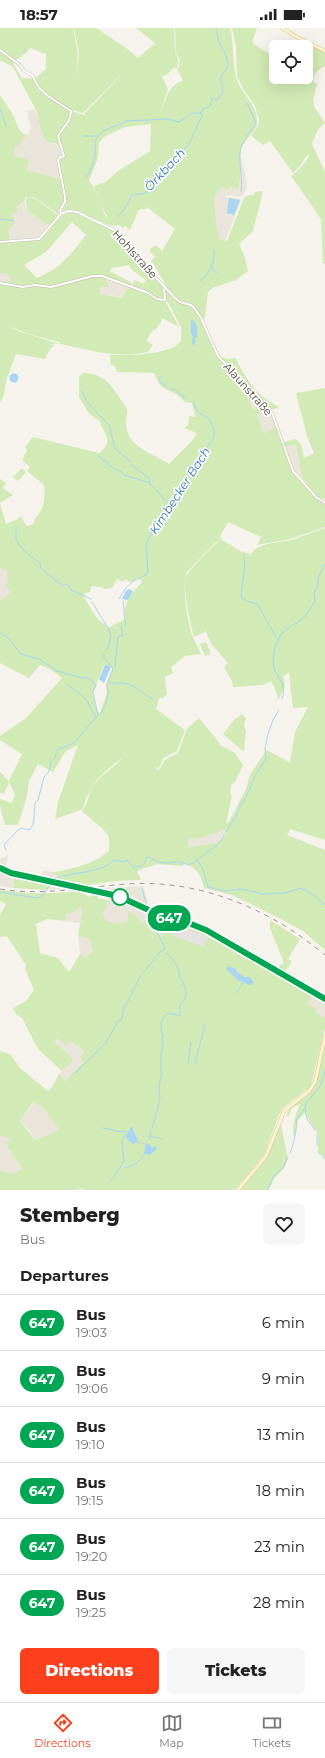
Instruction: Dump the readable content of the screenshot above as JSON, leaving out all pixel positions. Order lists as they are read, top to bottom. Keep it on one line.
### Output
{"streets":{"street":["Hohlstraße","Alaunstraße"]},"crossings":[["Hohlstraße","Alaunstraße"]],"water":["Örkbach","Kimbecker Bach"],"lines":["bus line 647"],"page":{"status":"18:57","on_map":"647","heading":[["Stemberg","Bus"],"Departures"],"list":[{"mark":"647","name":"Bus","note":"19:03","value":"6 min"},{"mark":"647","name":"Bus","note":"19:06","value":"9 min"},{"mark":"647","name":"Bus","note":"19:10","value":"13 min"},{"mark":"647","name":"Bus","note":"19:15","value":"18 min"},{"mark":"647","name":"Bus","note":"19:20","value":"23 min"},{"mark":"647","name":"Bus","note":"19:25","value":"28 min"}],"buttons":["Directions","Tickets"],"tabs":["Directions","Map","Tickets"]}}
